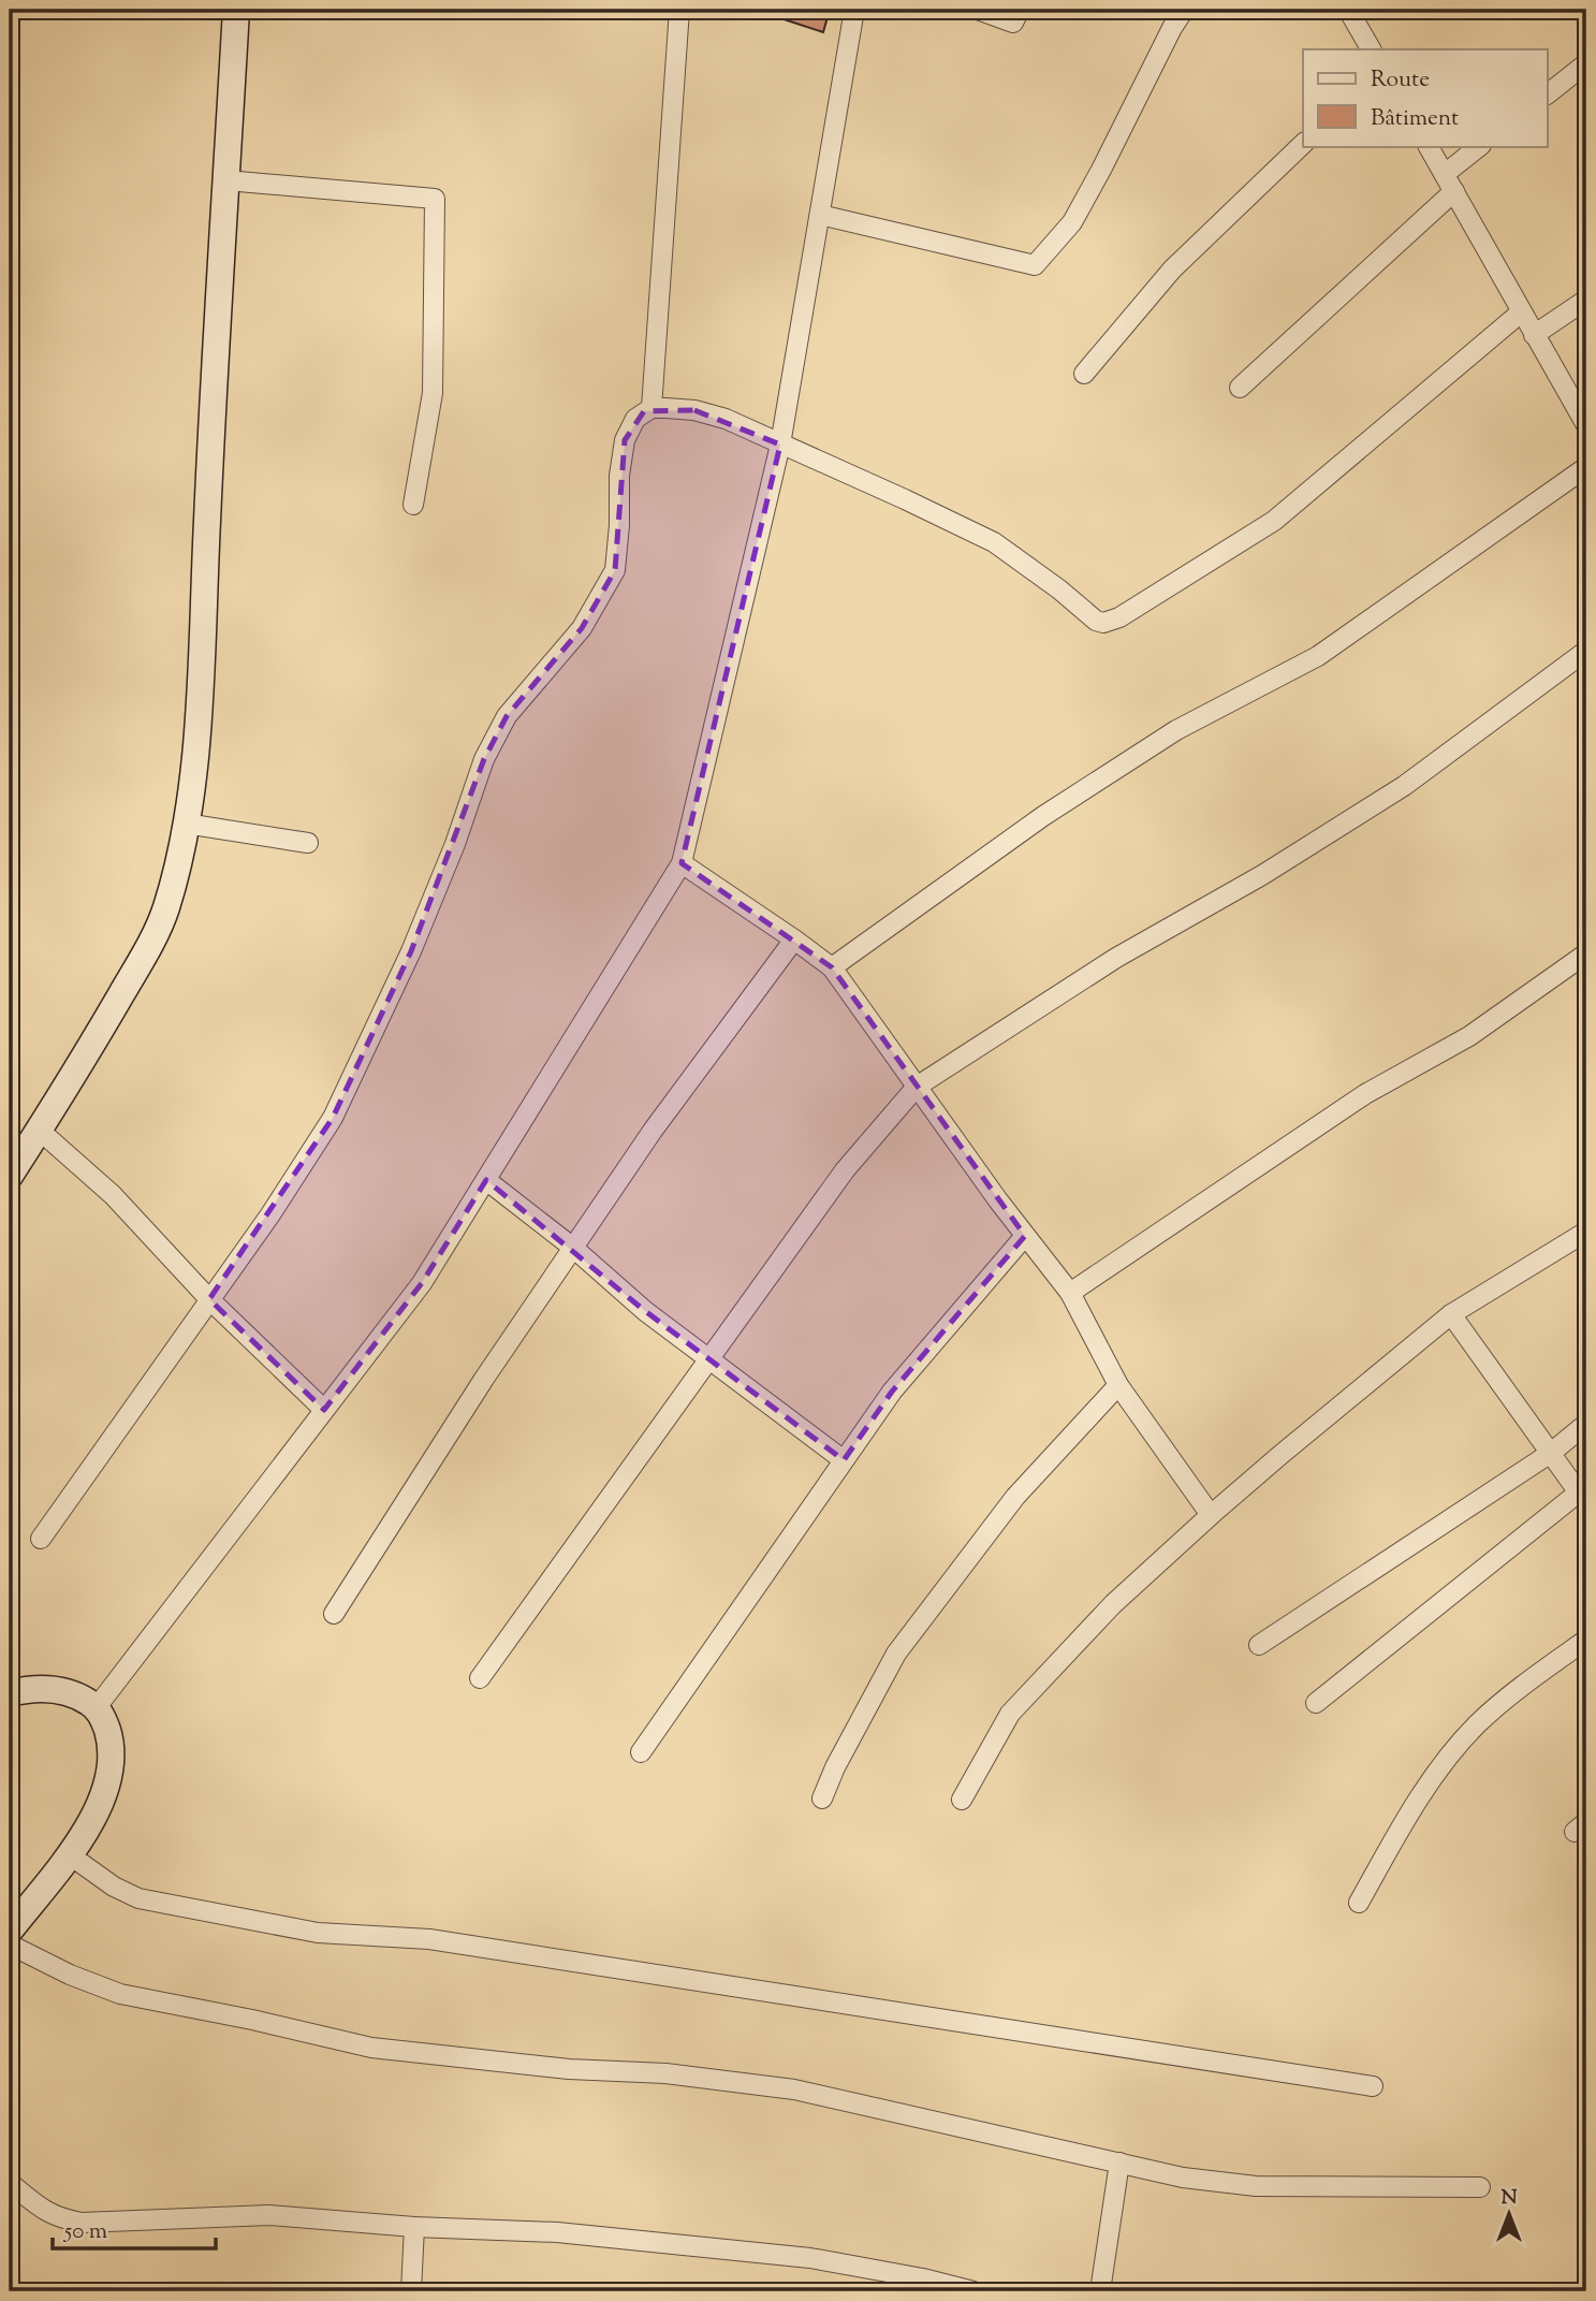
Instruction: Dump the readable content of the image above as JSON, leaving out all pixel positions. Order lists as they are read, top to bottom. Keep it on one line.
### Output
{"legend":["Route","Bâtiment"],"scale_bar":"50 m","north":"top"}
